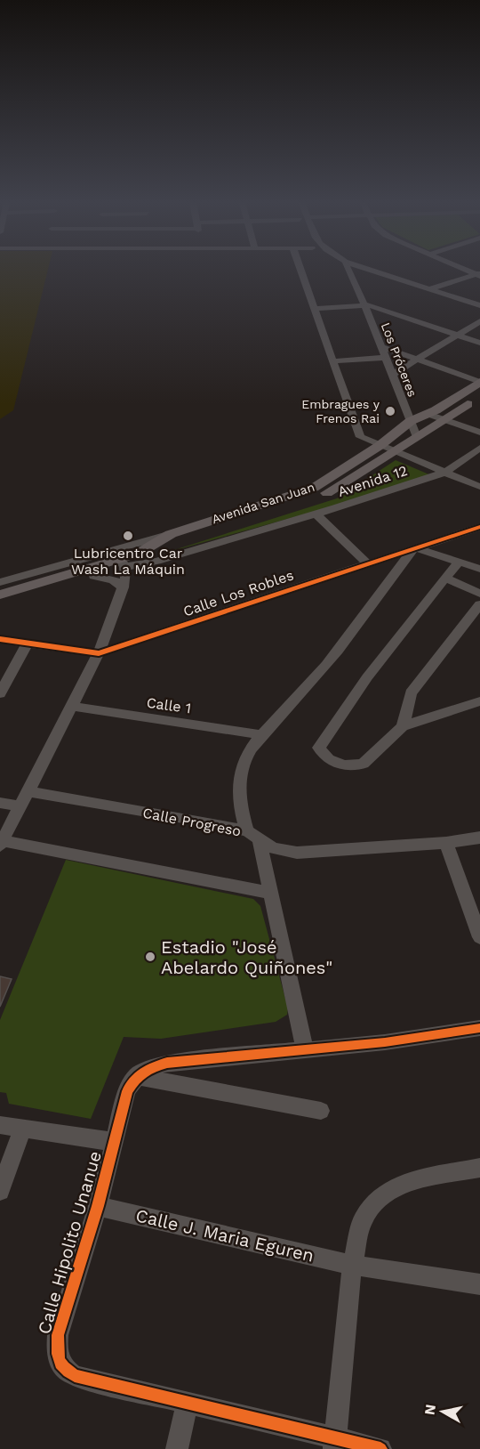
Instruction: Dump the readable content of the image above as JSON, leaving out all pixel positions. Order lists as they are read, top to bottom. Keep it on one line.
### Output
{"streets":{"main road":["Avenida San Juan"],"street":["Los Próceres","Avenida 12","Calle Los Robles","Calle 1","Calle Progreso","Calle J. Maria Eguren","Calle Hipolito Unanue"]},"crossings":[["Los Próceres","Avenida San Juan"],["Avenida 12","Avenida San Juan"],["Calle J. Maria Eguren","Calle Hipolito Unanue"]],"places":["Embragues y Frenos Rai","Lubricentro Car Wash La Máquin","Estadio \"José Abelardo Quiñones\""],"north":"left"}
